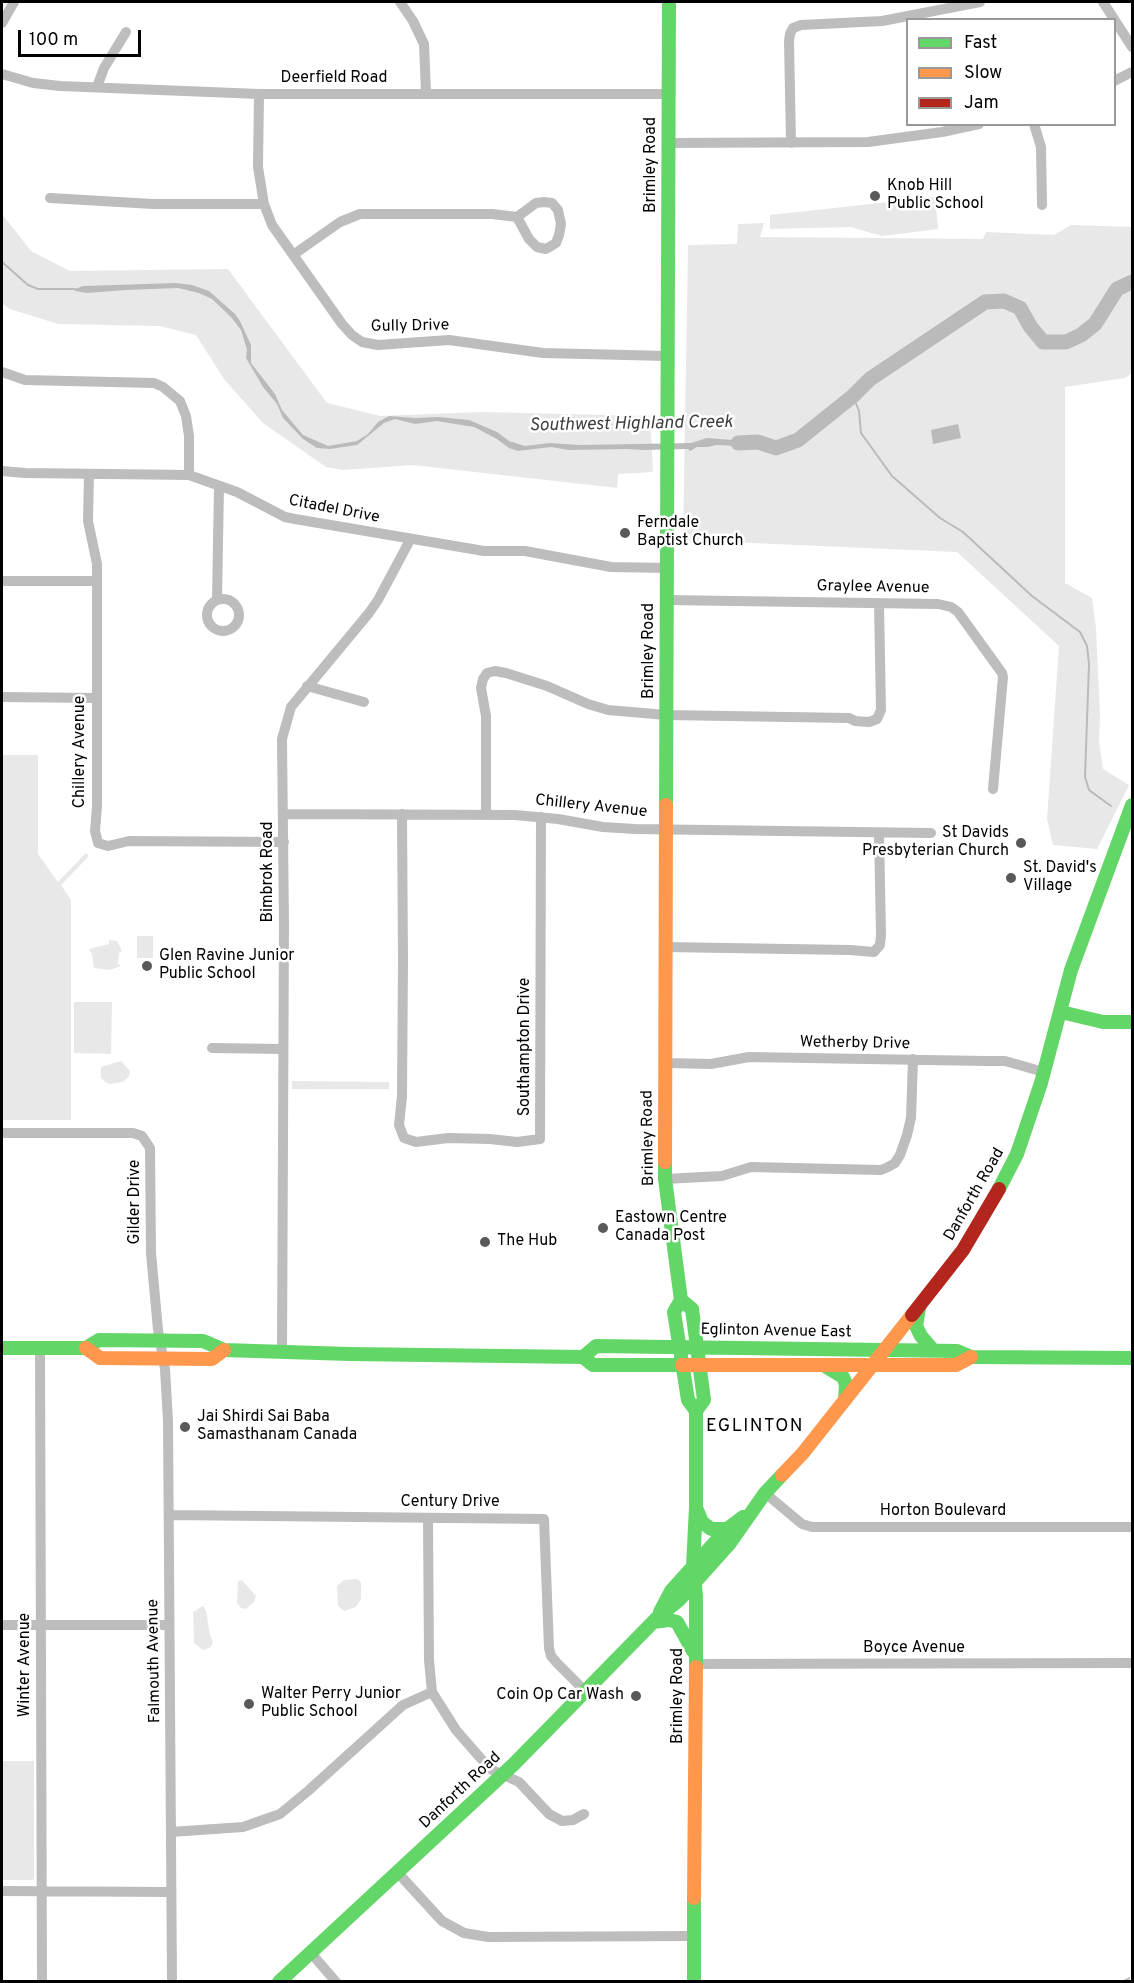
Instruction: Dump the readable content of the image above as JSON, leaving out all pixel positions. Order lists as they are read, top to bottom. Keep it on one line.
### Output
{"streets":{"main road":["Brimley Road","Danforth Road","Eglinton Avenue East"],"street":["Deerfield Road","Gully Drive","Citadel Drive","Graylee Avenue","Chillery Avenue","Bimbrok Road","Wetherby Drive","Southampton Drive","Gilder Drive","Century Drive","Horton Boulevard","Boyce Avenue","Falmouth Avenue","Winter Avenue"]},"crossings":[["Deerfield Road","Brimley Road"],["Deerfield Road","Gully Drive"],["Brimley Road","Gully Drive"],["Brimley Road","Citadel Drive"],["Brimley Road","Graylee Avenue"],["Brimley Road","Chillery Avenue"],["Brimley Road","Wetherby Drive"],["Brimley Road","Danforth Road"],["Brimley Road","Eglinton Avenue East"],["Brimley Road","Boyce Avenue"],["Citadel Drive","Chillery Avenue"],["Citadel Drive","Bimbrok Road"],["Chillery Avenue","Bimbrok Road"],["Chillery Avenue","Southampton Drive"],["Bimbrok Road","Eglinton Avenue East"],["Wetherby Drive","Danforth Road"],["Danforth Road","Eglinton Avenue East"],["Danforth Road","Century Drive"],["Danforth Road","Horton Boulevard"],["Gilder Drive","Eglinton Avenue East"],["Gilder Drive","Falmouth Avenue"],["Eglinton Avenue East","Falmouth Avenue"],["Eglinton Avenue East","Winter Avenue"],["Century Drive","Falmouth Avenue"]],"districts":["EGLINTON"],"water":["Southwest Highland Creek"],"places":["Knob Hill Public School","Ferndale Baptist Church","St Davids Presbyterian Church","St. David's Village","Glen Ravine Junior Public School","Eastown Centre Canada Post","The Hub","Jai Shirdi Sai Baba Samasthanam Canada","Coin Op Car Wash","Walter Perry Junior Public School"],"legend":["Fast","Slow","Jam"],"scale_bar":"100 m"}
